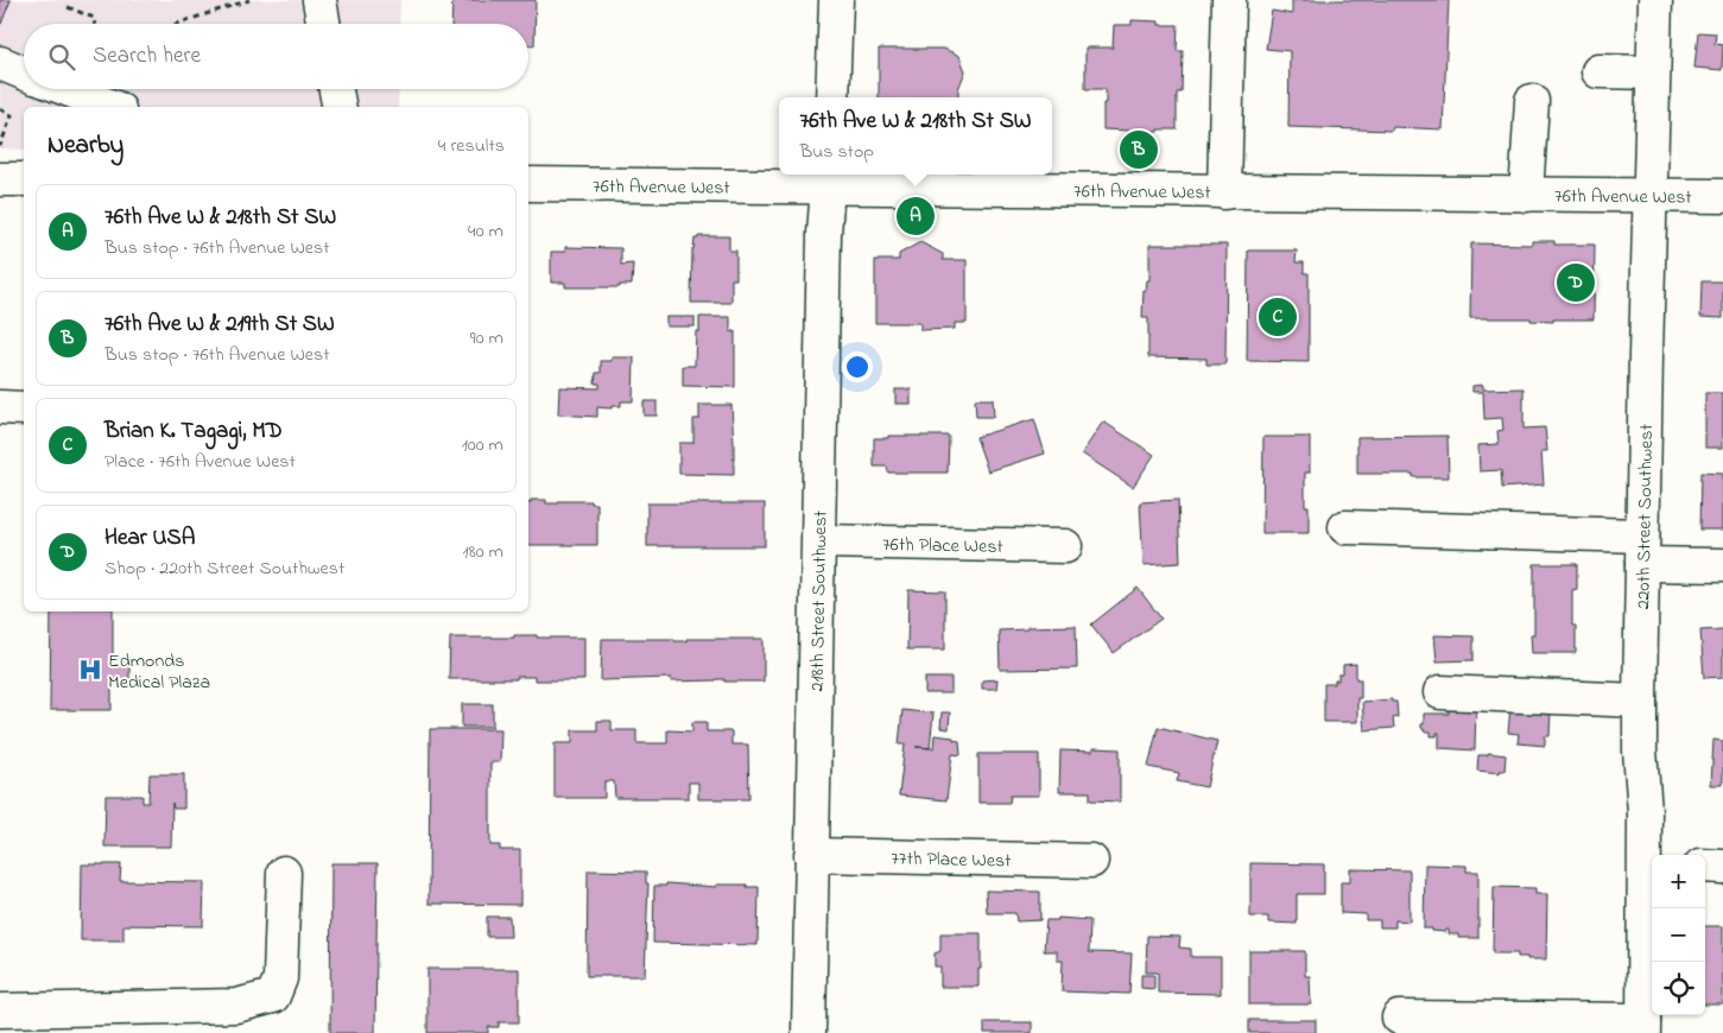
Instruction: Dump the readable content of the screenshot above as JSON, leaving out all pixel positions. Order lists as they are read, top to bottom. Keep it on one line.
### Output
{"streets":{"street":["76th Avenue West","220th Street Southwest","76th Place West","218th Street Southwest","77th Place West"]},"crossings":[["76th Avenue West","220th Street Southwest"],["76th Avenue West","218th Street Southwest"],["76th Place West","218th Street Southwest"],["218th Street Southwest","77th Place West"]],"places":{"hospital":["Edmonds Medical Plaza"]},"page":{"search":"Search here","popup":["76th Ave W & 218th St SW","Bus stop"],"heading":["Nearby","4 results"],"pins":["B","A","D","C"],"list":[{"mark":"A","name":"76th Ave W & 218th St SW","note":"Bus stop · 76th Avenue West","value":"40 m"},{"mark":"B","name":"76th Ave W & 219th St SW","note":"Bus stop · 76th Avenue West","value":"90 m"},{"mark":"C","name":"Brian K. Tagagi, MD","note":"Place · 76th Avenue West","value":"100 m"},{"mark":"D","name":"Hear USA","note":"Shop · 220th Street Southwest","value":"180 m"}],"map_buttons":["+","−"]}}
